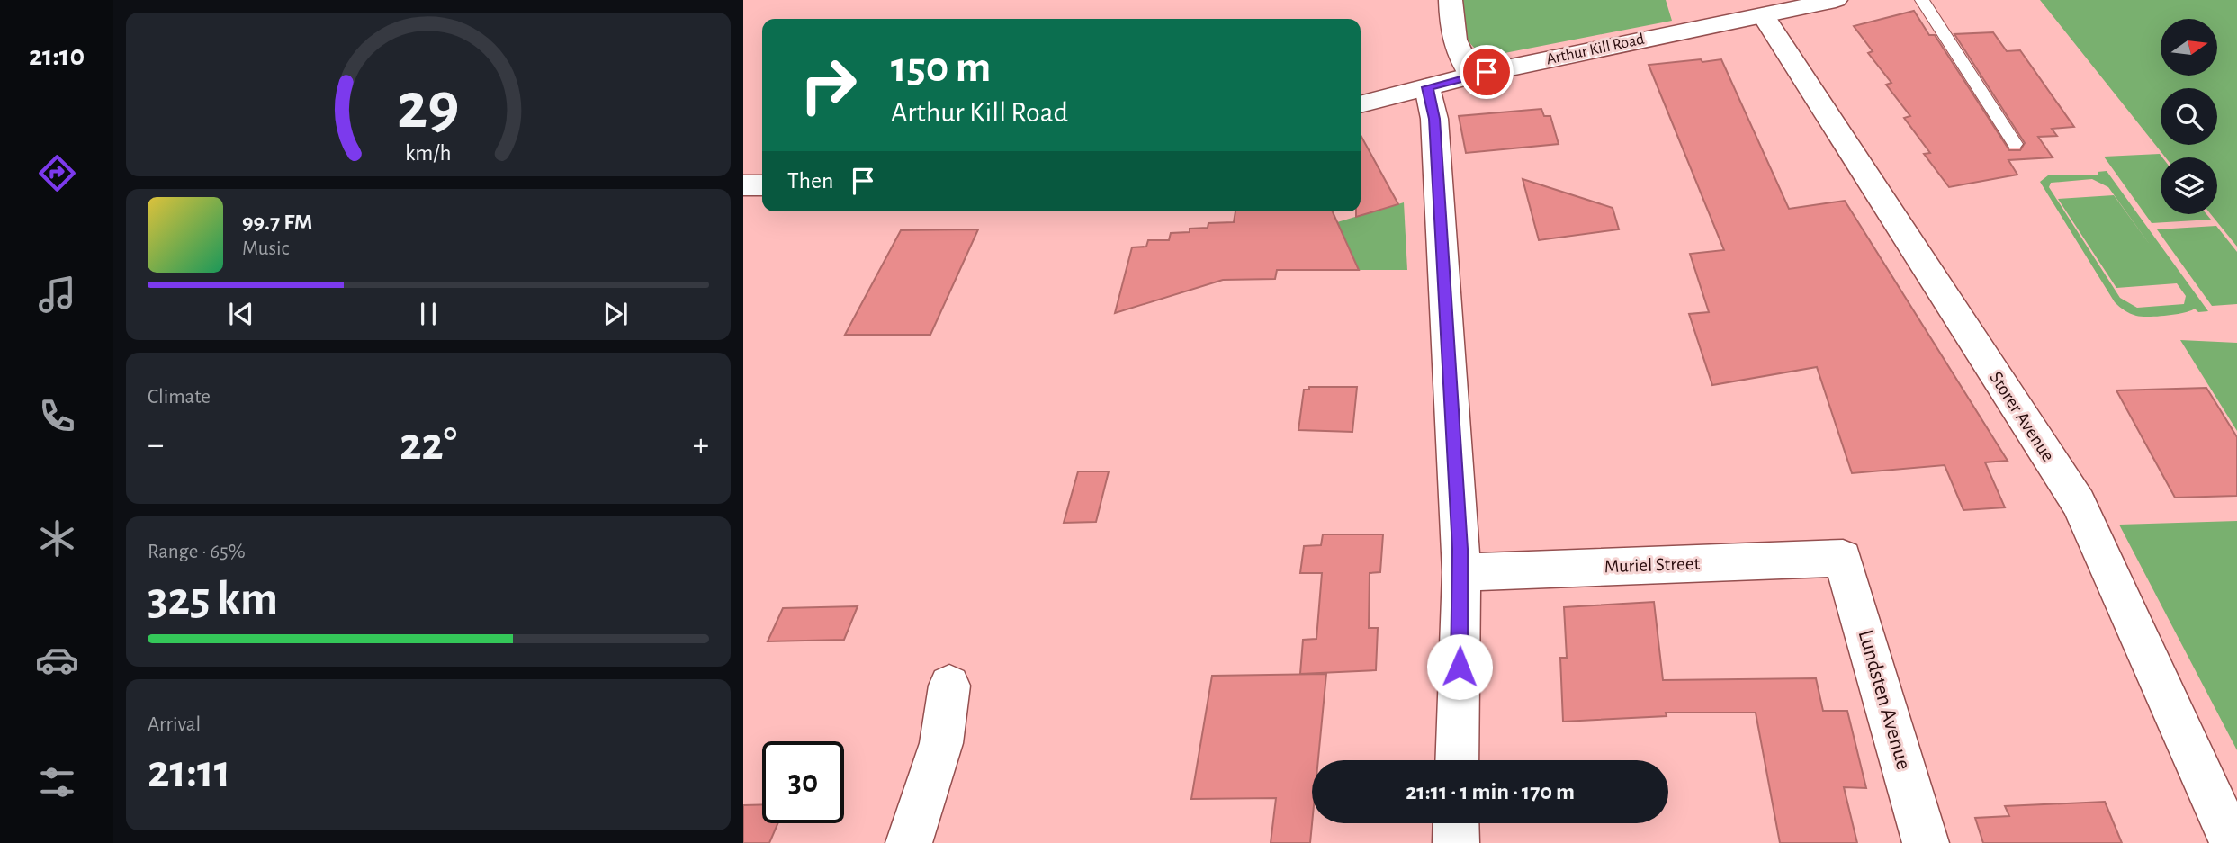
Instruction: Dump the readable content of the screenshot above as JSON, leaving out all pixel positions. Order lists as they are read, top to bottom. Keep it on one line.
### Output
{"streets":{"street":["Arthur Kill Road","Storer Avenue","Muriel Street","Lundsten Avenue"]},"crossings":[["Arthur Kill Road","Storer Avenue"],["Muriel Street","Lundsten Avenue"]],"north":"right","page":{"tabs":"21:10","turn":["150 m","Arthur Kill Road"],"then":"Then","song":["99.7 FM","Music"],"tile":["Climate",["Range · 65%","325 km"],["Arrival","21:11"]],"heat":["−","22°","+"],"limit":"30","trip":"21:11 · 1 min · 170 m","gauge":["29","km/h"]}}
